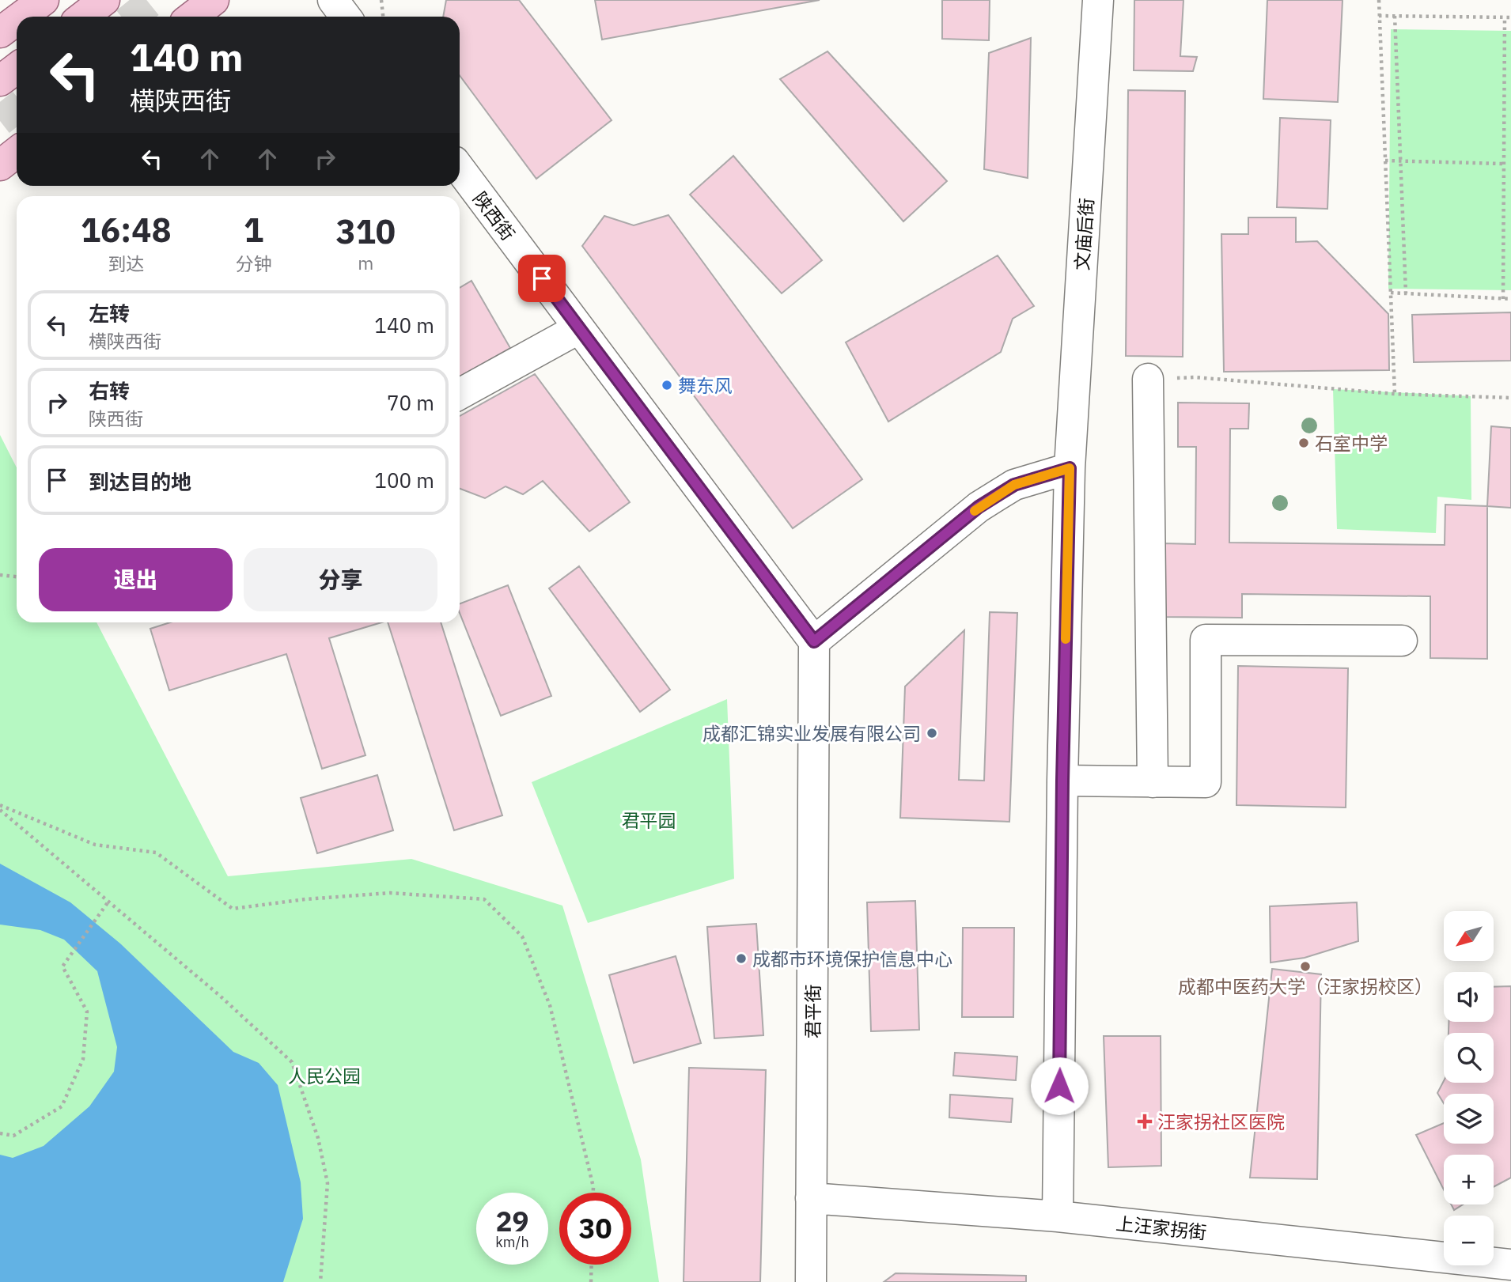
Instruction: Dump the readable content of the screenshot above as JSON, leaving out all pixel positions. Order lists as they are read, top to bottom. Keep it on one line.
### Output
{"streets":{"street":["陕西街","文庙后街","君平街","上汪家拐街"]},"crossings":[["陕西街","君平街"],["文庙后街","上汪家拐街"],["君平街","上汪家拐街"]],"parks":["君平园","人民公园"],"places":{"other":["舞东风","石室中学","成都汇锦实业发展有限公司","成都市环境保护信息中心","成都中医药大学（汪家拐校区）"],"health":["汪家拐社区医院"]},"north":"bottom left","page":{"turn":["140 m","横陕西街"],"eta":["16:48","到达","1","分钟","310","m"],"list":[{"name":"左转","note":"横陕西街","value":"140 m"},{"name":"右转","note":"陕西街","value":"70 m"},{"name":"到达目的地","value":"100 m"}],"buttons":["退出","分享"],"map_buttons":["+","−"],"speed":"29 km/h","limit":"30"}}
